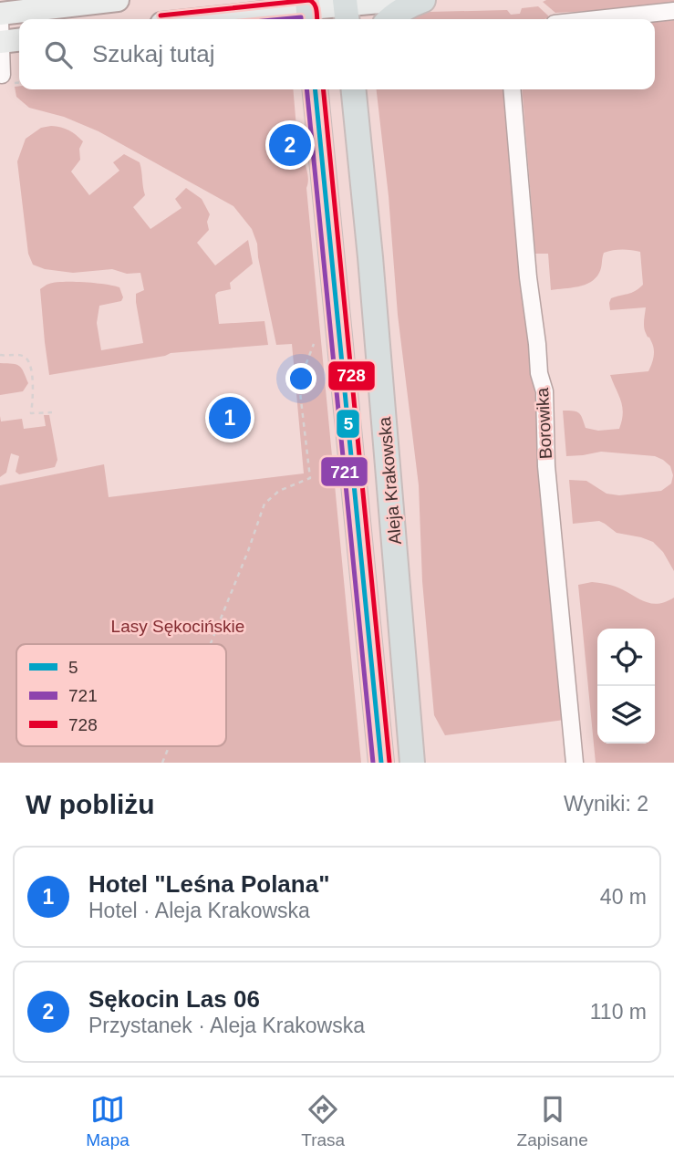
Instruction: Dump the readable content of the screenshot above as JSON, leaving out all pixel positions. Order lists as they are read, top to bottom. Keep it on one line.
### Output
{"streets":{"main road":["Aleja Krakowska"],"street":["Borowika"]},"parks":["Lasy Sękocińskie"],"lines":["transit line 728","transit line 721","transit line 5"],"legend":["5","721","728"],"page":{"search":"Szukaj tutaj","pins":["2","1"],"heading":["W pobliżu","Wyniki: 2"],"list":[{"mark":"1","name":"Hotel \"Leśna Polana\"","note":"Hotel · Aleja Krakowska","value":"40 m"},{"mark":"2","name":"Sękocin Las 06","note":"Przystanek · Aleja Krakowska","value":"110 m"}],"nav":["Mapa","Trasa","Zapisane"]}}
